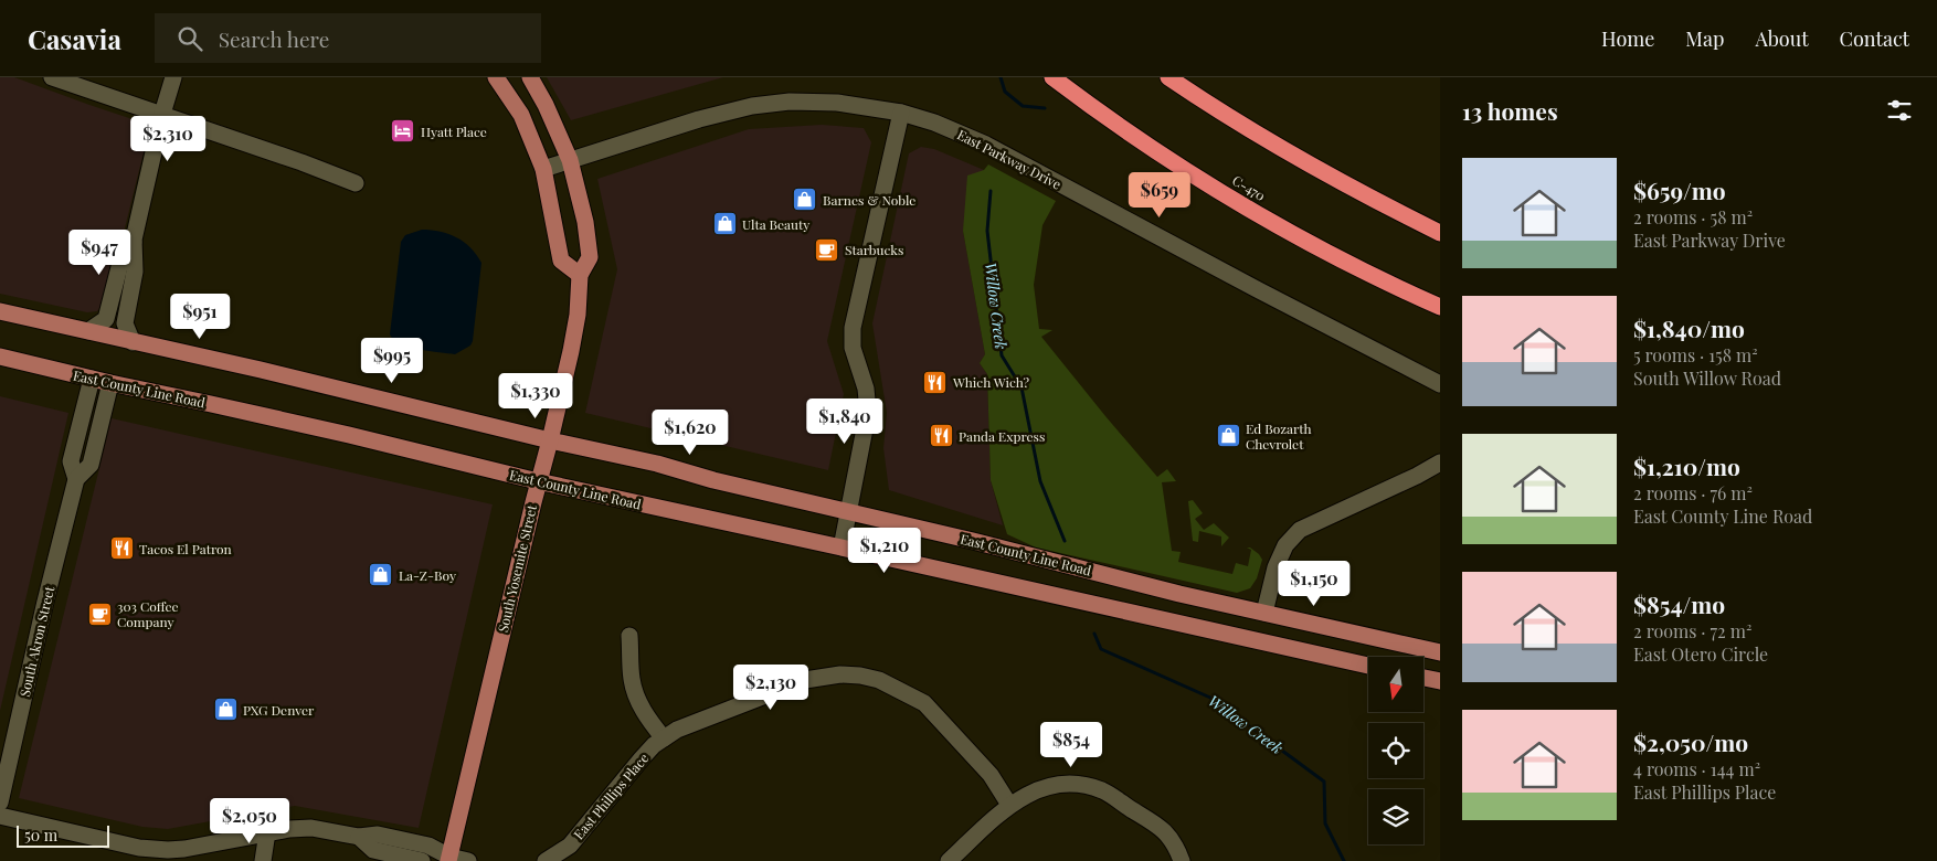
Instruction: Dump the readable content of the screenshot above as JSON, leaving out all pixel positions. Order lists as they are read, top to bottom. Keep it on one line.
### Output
{"streets":{"highway":["C-470"],"main road":["East County Line Road","South Yosemite Street"],"street":["East Parkway Drive","South Akron Street","East Phillips Place"]},"crossings":[["East Parkway Drive","South Yosemite Street"],["East County Line Road","South Yosemite Street"],["East County Line Road","South Akron Street"]],"water":["Willow Creek"],"places":{"hotel":["Hyatt Place"],"shop":["Barnes & Noble","Ulta Beauty","Ed Bozarth Chevrolet","La-Z-Boy","PXG Denver"],"cafe":["Starbucks","303 Coffee Company"],"restaurant":["Which Wich?","Panda Express","Tacos El Patron"]},"scale_bar":"50 m","north":"bottom","page":{"header":"Casavia","search":"Search here","nav":["Home","Map","About","Contact"],"heading":"13 homes","price":["$2,310","$659","$947","$951","$995","$1,330","$1,840","$1,620","$1,210","$1,150","$2,130","$854","$2,050"],"list":[{"name":"$659/mo","note":"2 rooms · 58 m² · East Parkway Drive"},{"name":"$1,840/mo","note":"5 rooms · 158 m² · South Willow Road"},{"name":"$1,210/mo","note":"2 rooms · 76 m² · East County Line Road"},{"name":"$854/mo","note":"2 rooms · 72 m² · East Otero Circle"},{"name":"$2,050/mo","note":"4 rooms · 144 m² · East Phillips Place"}],"scale":"50 m"}}
